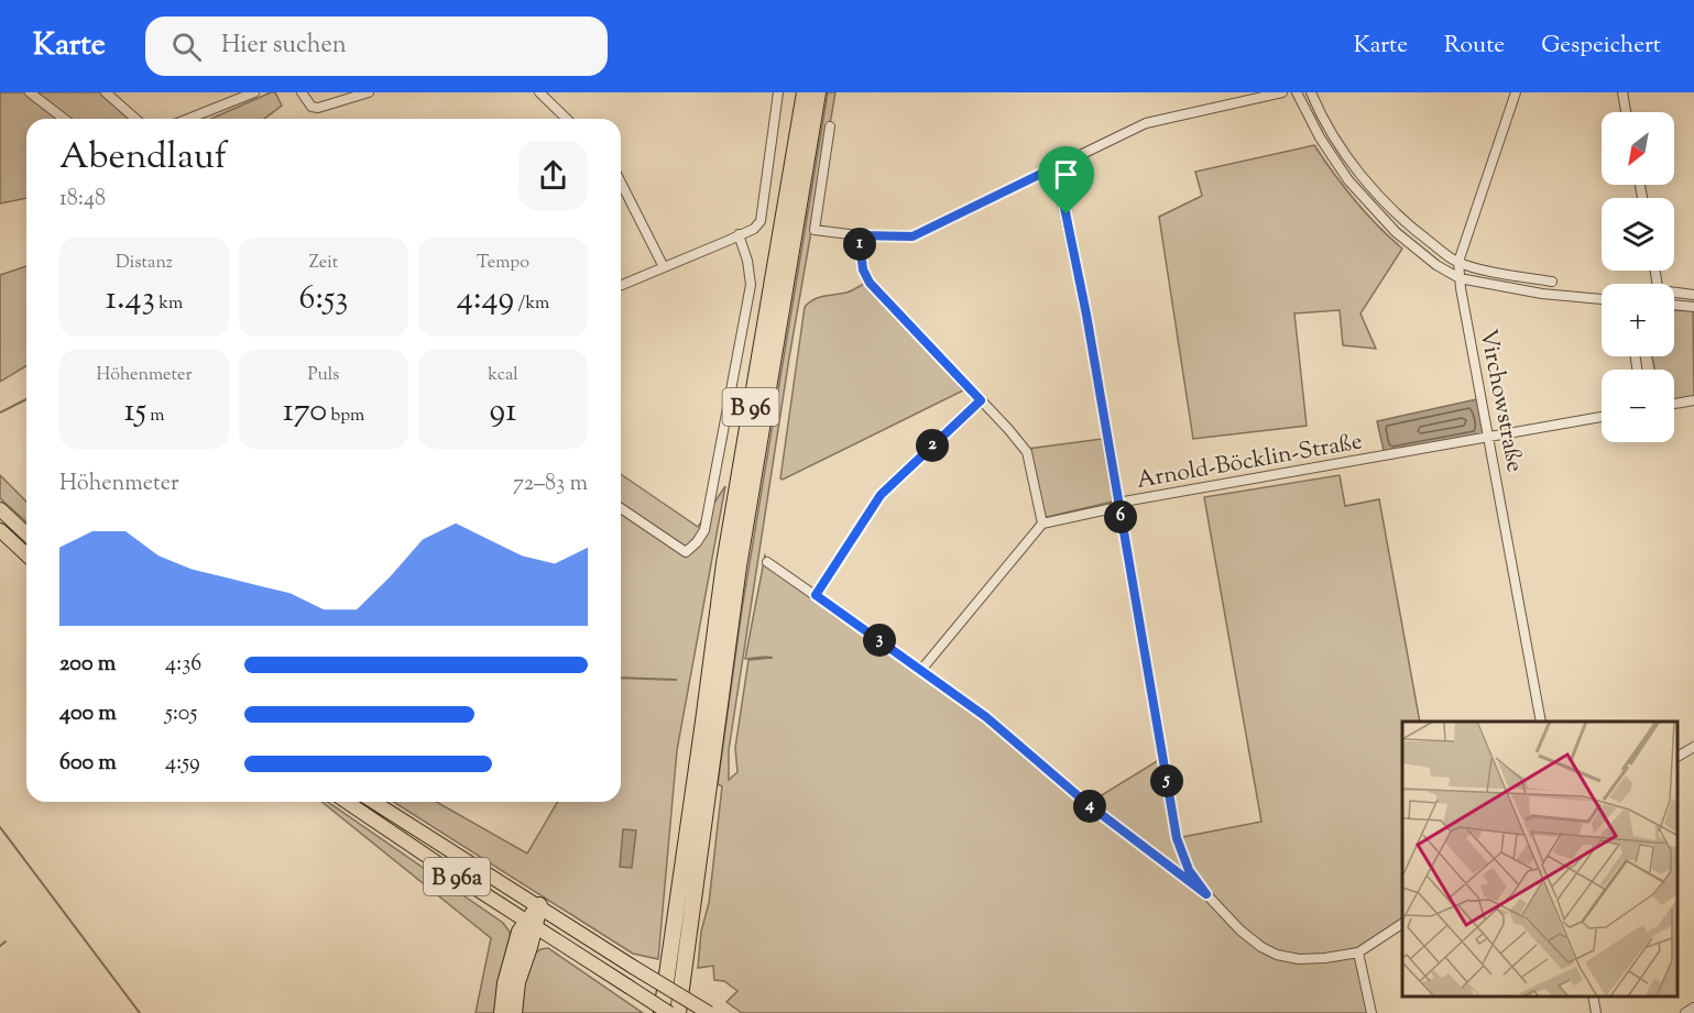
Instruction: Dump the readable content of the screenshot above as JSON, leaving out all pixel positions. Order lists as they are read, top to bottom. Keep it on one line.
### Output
{"streets":{"highway":["B 96"],"main road":["B 96a"],"street":["Virchowstraße","Arnold-Böcklin-Straße"]},"crossings":[["Virchowstraße","Arnold-Böcklin-Straße"]],"north":"bottom left","page":{"header":"Karte","search":"Hier suchen","nav":["Karte","Route","Gespeichert"],"map_buttons":["+","−"],"heading":["Abendlauf","18:48"],"pins":["1","2","6","3","5","4"],"stats":[["Distanz","1.43 km"],["Zeit","6:53"],["Tempo","4:49 /km"],["Höhenmeter","15 m"],["Puls","170 bpm"],["kcal","91"]],"chart":["Höhenmeter","72–83 m"],"list":[{"name":"200 m","note":"4:36"},{"name":"400 m","note":"5:05"},{"name":"600 m","note":"4:59"}]}}
